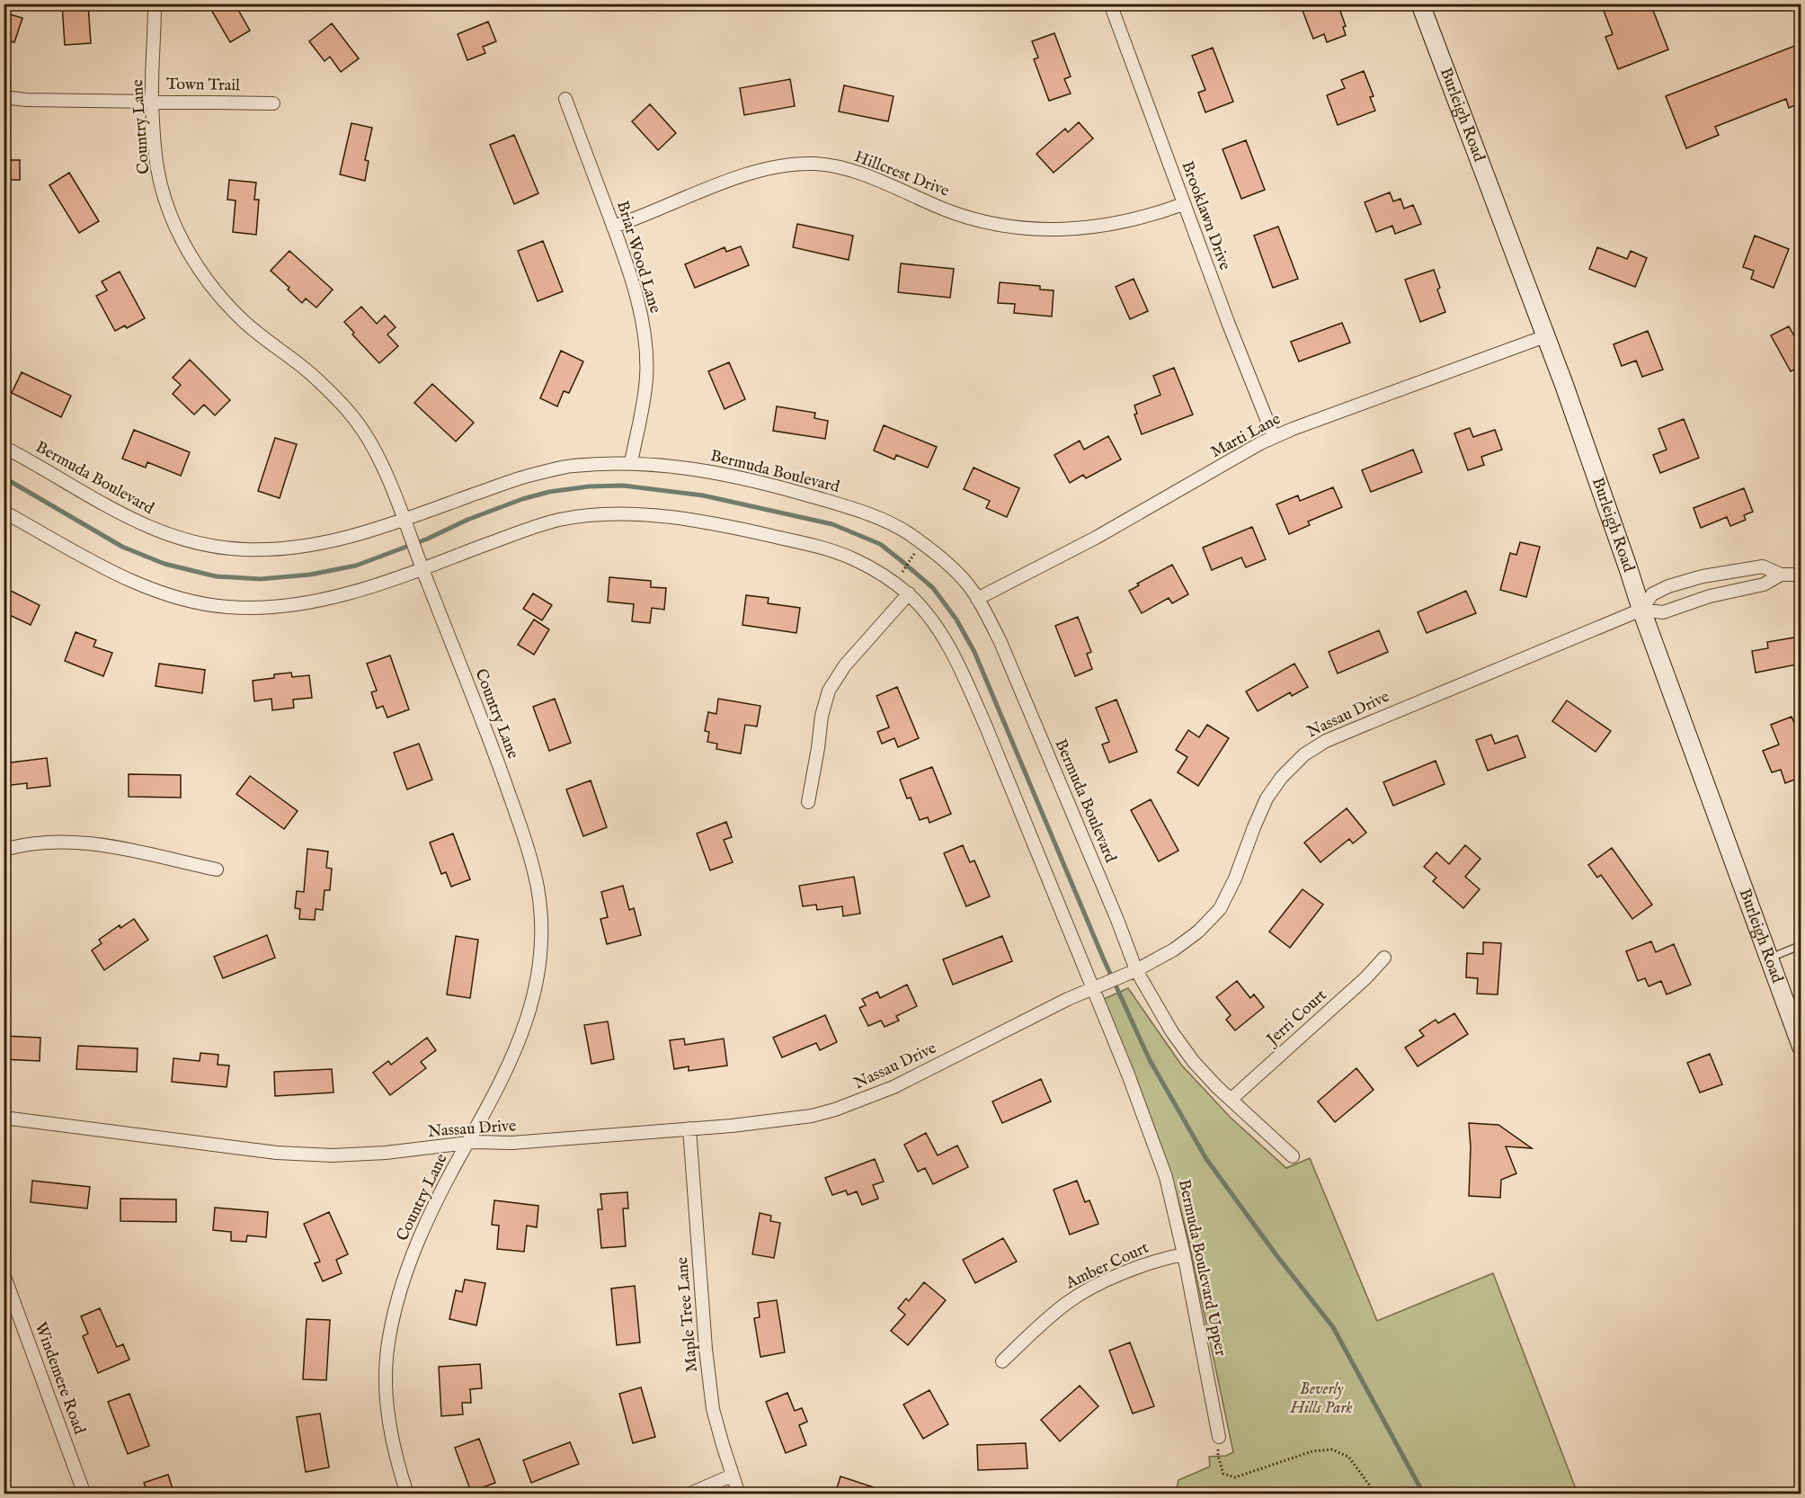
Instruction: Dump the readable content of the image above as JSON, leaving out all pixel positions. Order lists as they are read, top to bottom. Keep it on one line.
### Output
{"streets":{"street":["Town Trail","Burleigh Road","Country Lane","Hillcrest Drive","Brooklawn Drive","Briar Wood Lane","Marti Lane","Bermuda Boulevard","Nassau Drive","Jerri Court","Amber Court","Bermuda Boulevard Upper","Maple Tree Lane","Windemere Road"]},"crossings":[["Town Trail","Country Lane"],["Burleigh Road","Marti Lane"],["Burleigh Road","Nassau Drive"],["Country Lane","Bermuda Boulevard"],["Country Lane","Nassau Drive"],["Hillcrest Drive","Brooklawn Drive"],["Hillcrest Drive","Briar Wood Lane"],["Brooklawn Drive","Marti Lane"],["Briar Wood Lane","Bermuda Boulevard"],["Marti Lane","Bermuda Boulevard"],["Bermuda Boulevard","Nassau Drive"],["Bermuda Boulevard","Jerri Court"],["Nassau Drive","Bermuda Boulevard Upper"],["Nassau Drive","Maple Tree Lane"],["Amber Court","Bermuda Boulevard Upper"]],"parks":["Beverly Hills Park"]}
